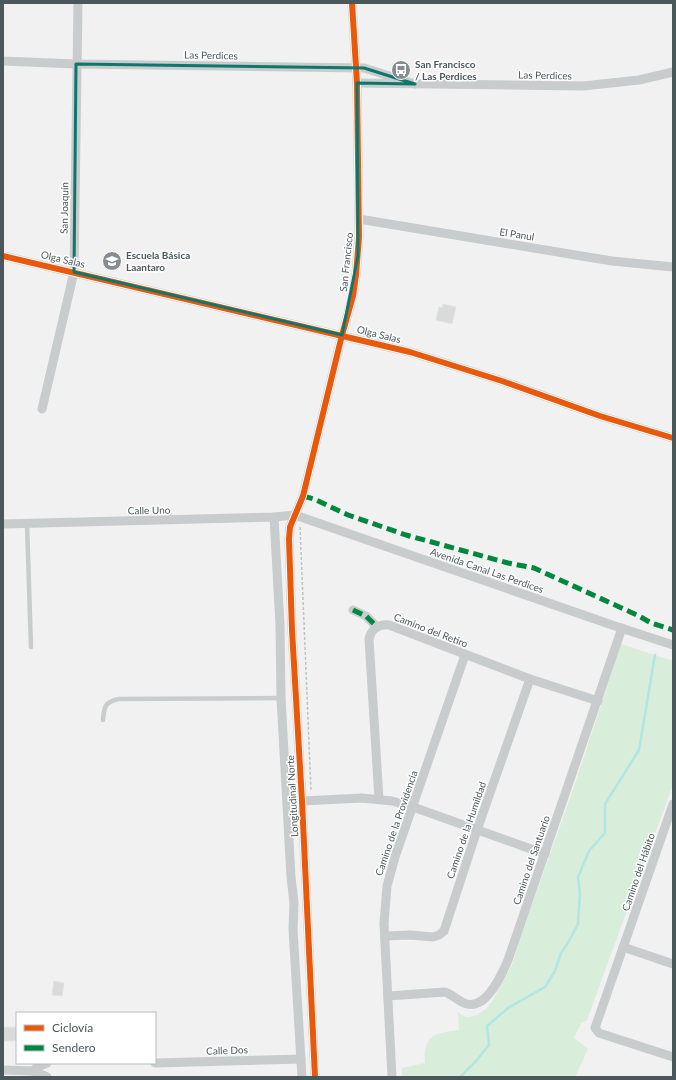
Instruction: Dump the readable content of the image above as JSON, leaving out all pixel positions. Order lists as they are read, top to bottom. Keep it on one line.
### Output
{"streets":{"street":["Las Perdices","San Joaquín","El Panul","Olga Salas","San Francisco","Calle Uno","Avenida Canal Las Perdices","Camino del Retiro","Longitudinal Norte","Camino de la Providencia","Camino de la Humildad","Camino del Santuario","Camino del Hábito","Calle Dos"]},"crossings":[["Las Perdices","San Joaquín"],["Las Perdices","San Francisco"],["San Joaquín","Olga Salas"],["El Panul","San Francisco"],["Olga Salas","San Francisco"],["San Francisco","Calle Uno"],["San Francisco","Avenida Canal Las Perdices"],["San Francisco","Longitudinal Norte"],["Calle Uno","Avenida Canal Las Perdices"],["Calle Uno","Longitudinal Norte"],["Avenida Canal Las Perdices","Longitudinal Norte"],["Avenida Canal Las Perdices","Camino del Santuario"],["Camino del Retiro","Camino de la Providencia"],["Camino del Retiro","Camino de la Humildad"],["Camino del Retiro","Camino del Santuario"],["Longitudinal Norte","Calle Dos"],["Camino de la Providencia","Camino de la Humildad"],["Camino de la Providencia","Camino del Santuario"]],"places":{"bus stop":["San Francisco / Las Perdices"],"school or university":["Escuela Básica Laantaro"]},"legend":["Ciclovía","Sendero"]}
